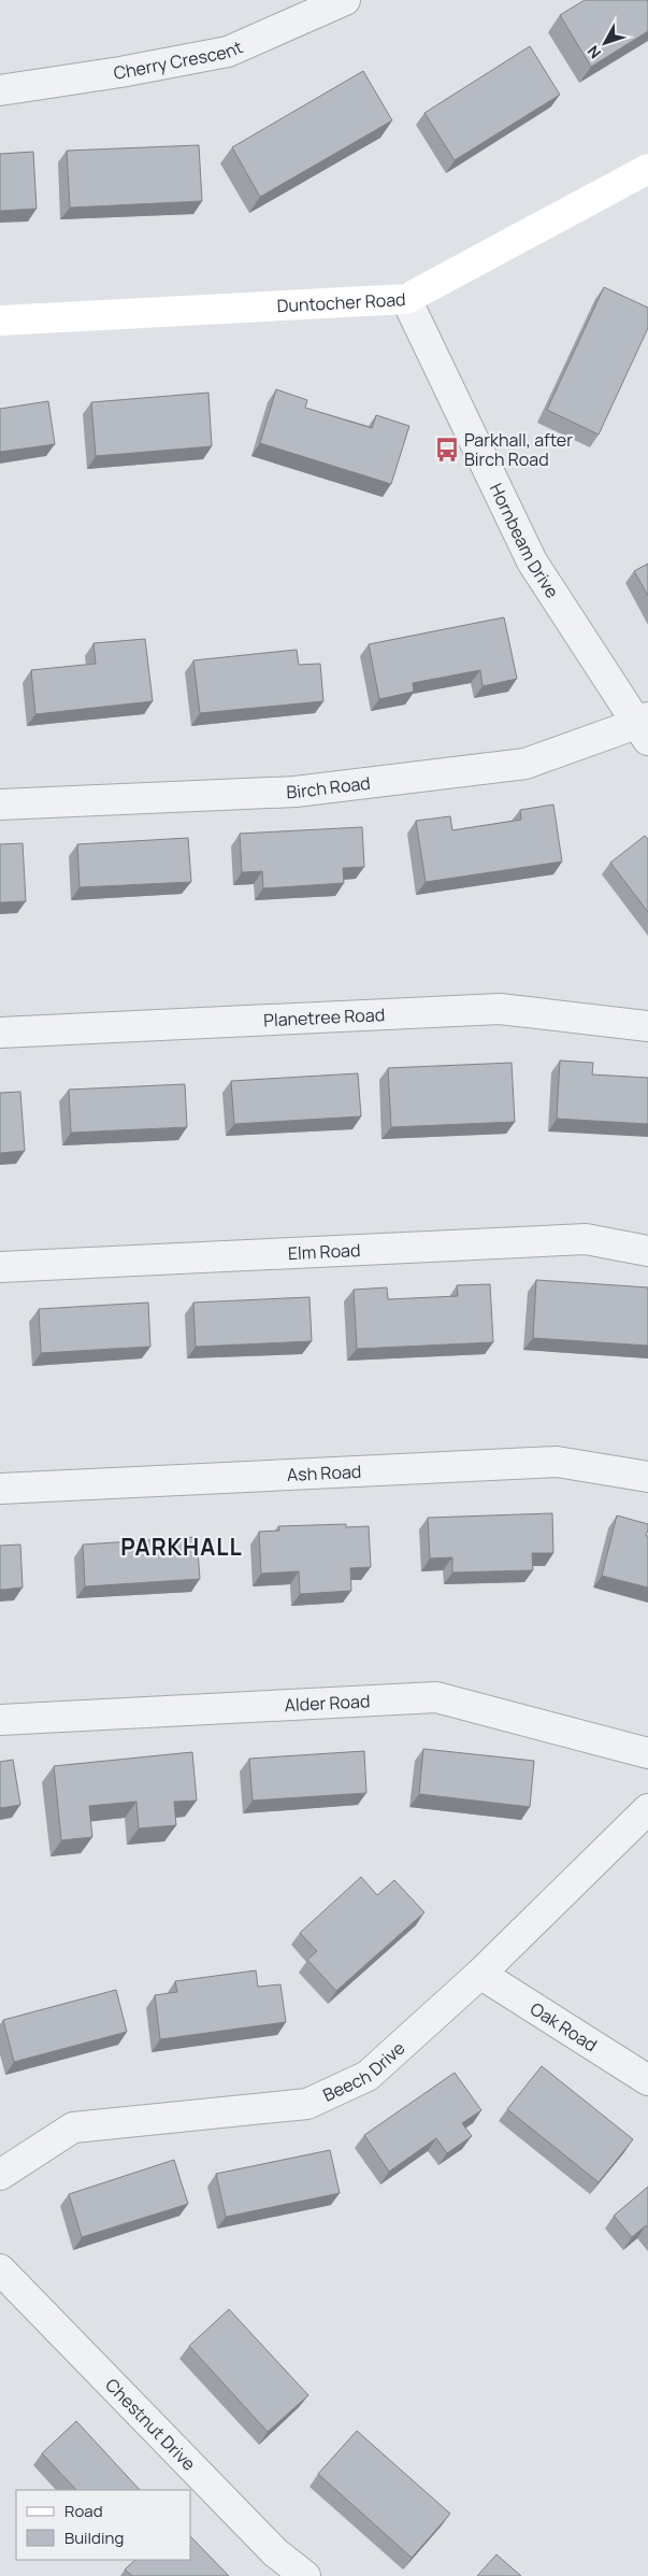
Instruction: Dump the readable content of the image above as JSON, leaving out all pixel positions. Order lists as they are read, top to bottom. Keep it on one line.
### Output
{"streets":{"main road":["Duntocher Road"],"street":["Cherry Crescent","Hornbeam Drive","Birch Road","Planetree Road","Elm Road","Ash Road","Alder Road","Oak Road","Beech Drive","Chestnut Drive"]},"crossings":[["Duntocher Road","Hornbeam Drive"],["Hornbeam Drive","Birch Road"],["Oak Road","Beech Drive"]],"districts":["PARKHALL"],"places":{"bus stop":["Parkhall, after Birch Road"]},"legend":["Road","Building"],"north":"bottom left"}
